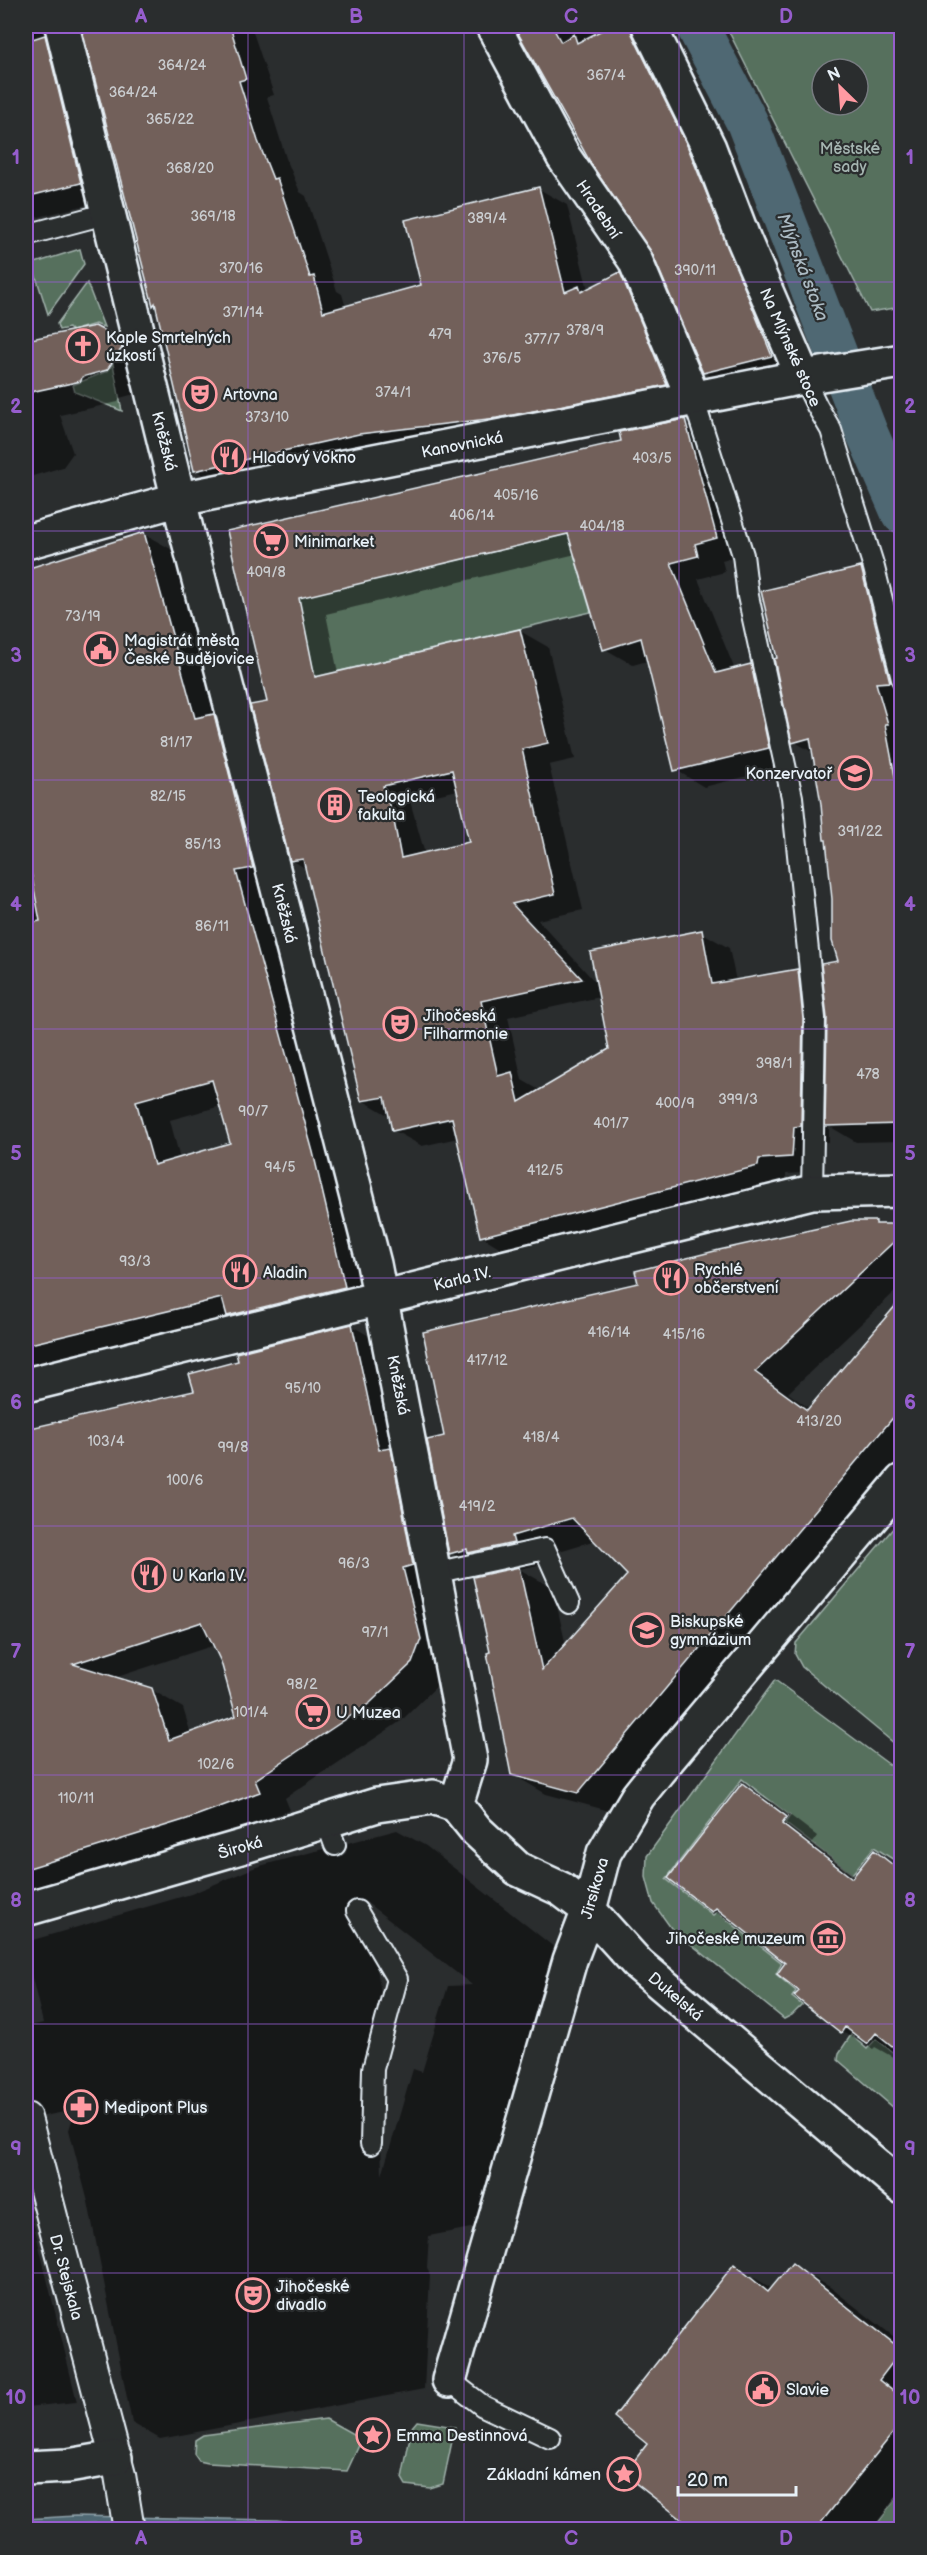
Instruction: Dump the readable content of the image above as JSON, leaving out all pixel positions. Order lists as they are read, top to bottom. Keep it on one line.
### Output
{"streets":{"street":["Hradební","Na Mlýnské stoce","Kněžská","Kanovnická","Karla IV.","Široká","Jirsíkova","Dukelská","Dr. Stejskala"]},"crossings":[["Hradební","Kanovnická"],["Na Mlýnské stoce","Kanovnická"],["Kněžská","Kanovnická"],["Kněžská","Karla IV."],["Kněžská","Široká"],["Kněžská","Dukelská"],["Široká","Dukelská"],["Jirsíkova","Dukelská"]],"water":["Mlýnská stoka"],"parks":["Městské sady"],"places":{"church":["Kaple Smrtelných úzkostí"],"theatre":["Artovna","Jihočeská Filharmonie","Jihočeské divadlo"],"restaurant":["Hladový Vokno","Aladin","Rychlé občerstvení","U Karla IV."],"supermarket":["Minimarket","U Muzea"],"public building":["Magistrát města České Budějovice","Slavie"],"school or university":["Konzervatoř","Biskupské gymnázium"],"building":["Teologická fakulta"],"museum":["Jihočeské muzeum"],"pharmacy":["Medipont Plus"],"place":["Emma Destinnová","Základní kámen"]},"house_numbers":["364/24","367/4","364/24","365/22","368/20","369/18","389/4","370/16","390/11","371/14","378/9","479","377/7","376/5","374/1","373/10","403/5","405/16","406/14","404/18","409/8","73/19","81/17","82/15","391/22","85/13","86/11","398/1","478","399/3","400/9","90/7","401/7","94/5","412/5","93/3","416/14","415/16","417/12","95/10","413/20","418/4","103/4","99/8","100/6","419/2","96/3","97/1","98/2","101/4","102/6","110/11"],"scale_bar":"20 m","north":"top left","grid":{"columns":["A","B","C","D"],"rows":["1","2","3","4","5","6","7","8","9","10"]}}
